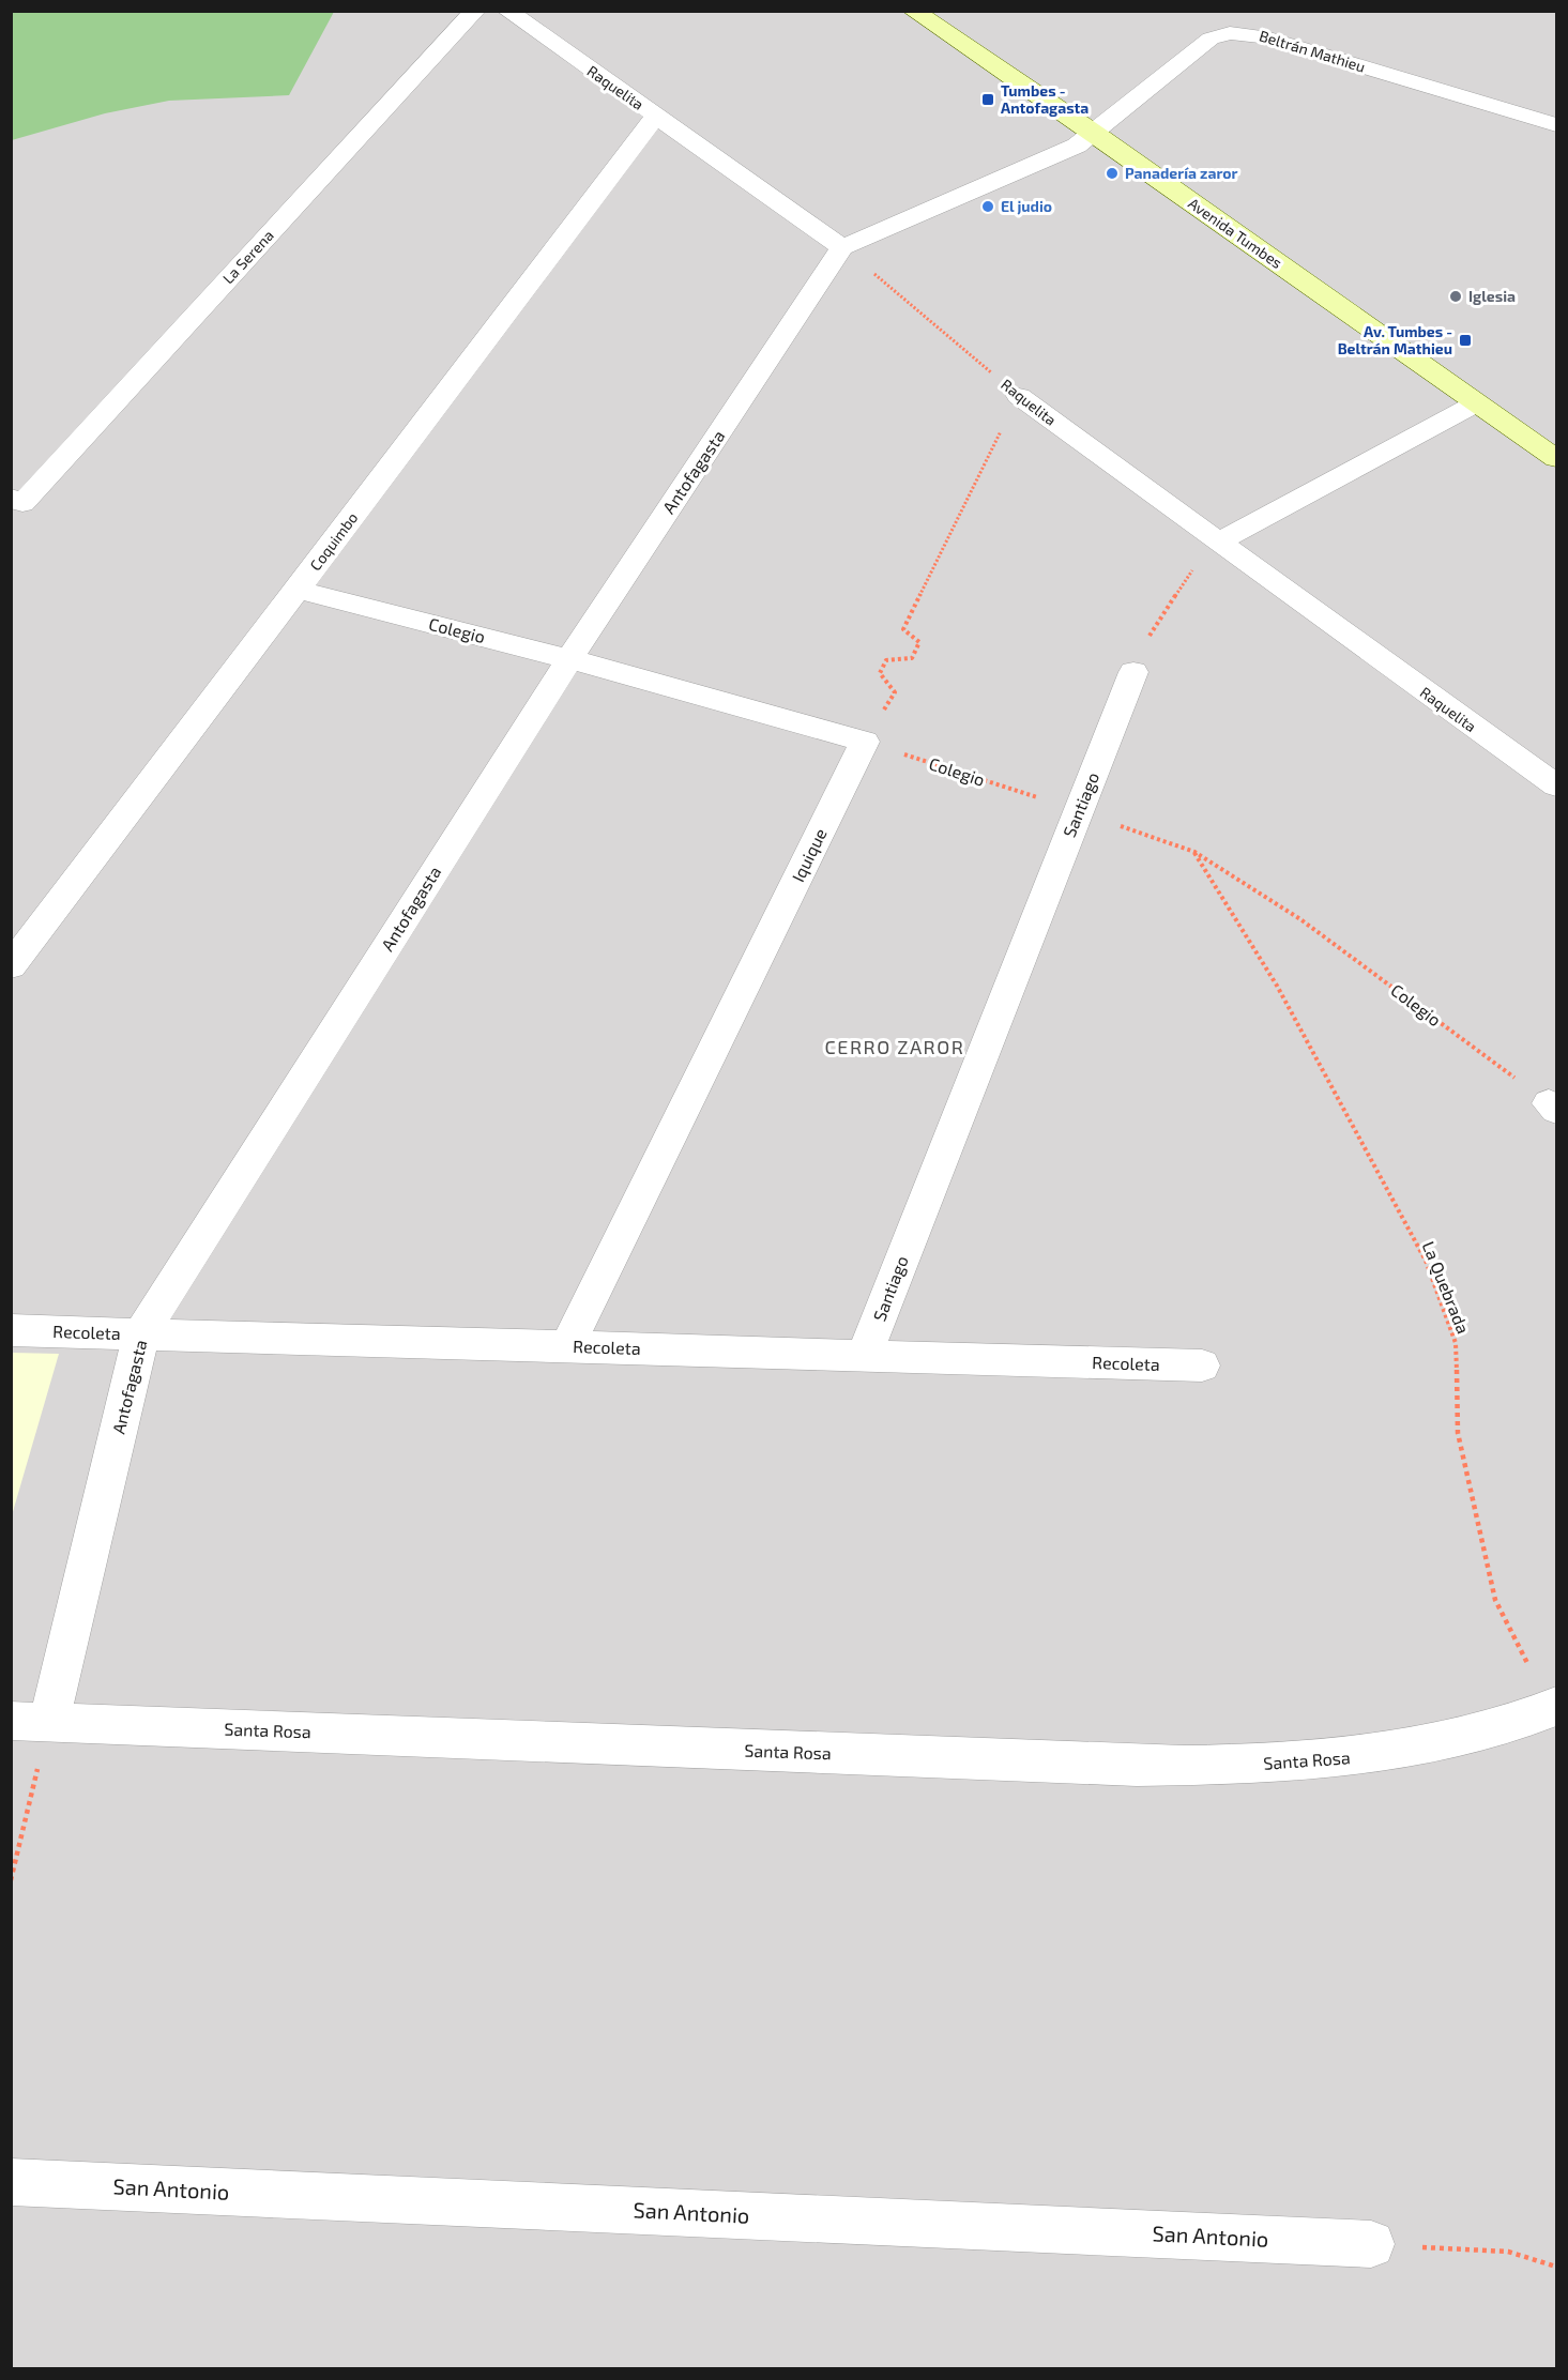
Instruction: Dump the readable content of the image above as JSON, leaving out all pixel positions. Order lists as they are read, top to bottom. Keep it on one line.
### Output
{"streets":{"main road":["Avenida Tumbes"],"street":["Beltrán Mathieu","Raquelita","La Serena","Antofagasta","Coquimbo","Colegio","Santiago","Iquique","Recoleta","Santa Rosa","San Antonio"],"path":["La Quebrada"]},"crossings":[["Beltrán Mathieu","Avenida Tumbes"],["Raquelita","Antofagasta"],["Raquelita","Coquimbo"],["Antofagasta","Colegio"],["Antofagasta","Recoleta"],["Antofagasta","Santa Rosa"],["Coquimbo","Colegio"],["Colegio","Santiago"],["Colegio","Iquique"],["Colegio","La Quebrada"],["Santiago","Recoleta"],["Iquique","Recoleta"],["La Quebrada","Santa Rosa"]],"districts":["CERRO ZAROR"],"places":{"transit":["Tumbes - Antofagasta","Av. Tumbes - Beltrán Mathieu"],"other":["Panadería zaror","El judio","Iglesia"]}}
